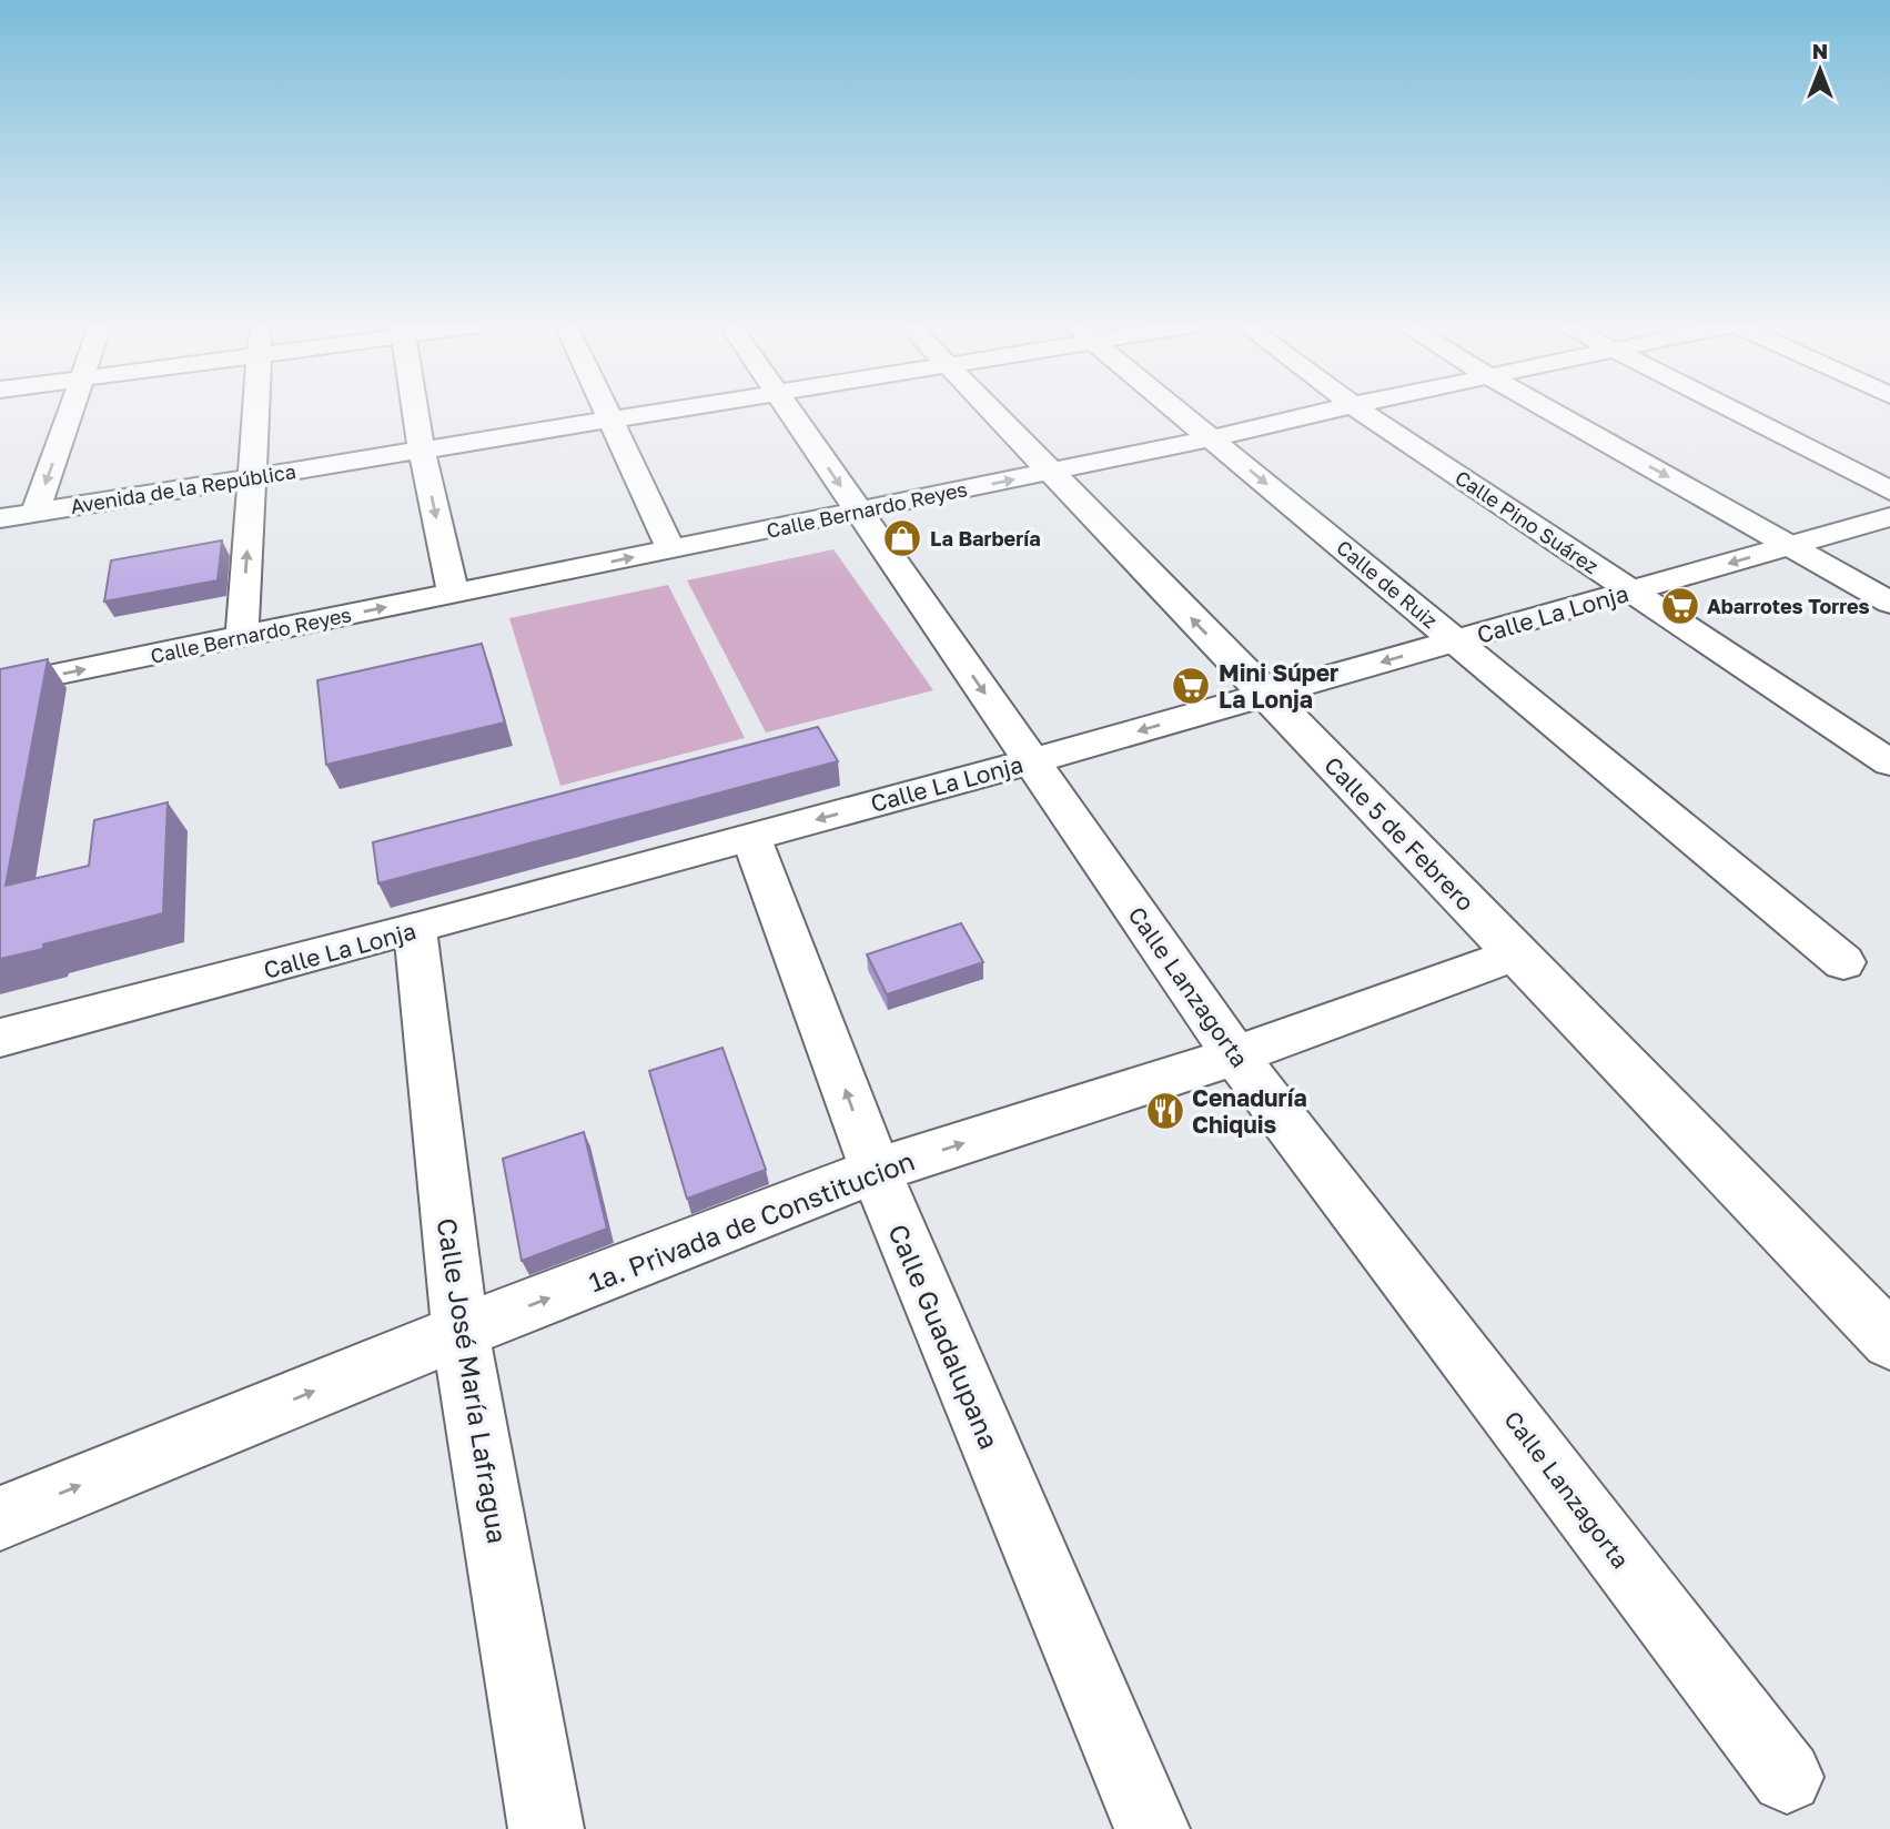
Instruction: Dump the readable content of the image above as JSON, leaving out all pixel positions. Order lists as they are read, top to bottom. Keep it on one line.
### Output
{"streets":{"street":["Avenida de la República","Calle Bernardo Reyes","Calle Pino Suárez","Calle de Ruiz","Calle La Lonja","Calle 5 de Febrero","Calle Lanzagorta","1a. Privada de Constitucion","Calle Guadalupana","Calle José María Lafragua"]},"crossings":[["Calle Bernardo Reyes","Calle de Ruiz"],["Calle Bernardo Reyes","Calle 5 de Febrero"],["Calle Bernardo Reyes","Calle Lanzagorta"],["Calle Pino Suárez","Calle La Lonja"],["Calle de Ruiz","Calle La Lonja"],["Calle La Lonja","Calle 5 de Febrero"],["Calle La Lonja","Calle Lanzagorta"],["Calle La Lonja","Calle Guadalupana"],["Calle La Lonja","Calle José María Lafragua"],["Calle 5 de Febrero","1a. Privada de Constitucion"],["Calle Lanzagorta","1a. Privada de Constitucion"],["1a. Privada de Constitucion","Calle Guadalupana"],["1a. Privada de Constitucion","Calle José María Lafragua"]],"one_way":["Calle Bernardo Reyes","Calle de Ruiz","Calle La Lonja","1a. Privada de Constitucion"],"places":{"shop":["La Barbería"],"supermarket":["Abarrotes Torres","Mini Súper La Lonja"],"restaurant":["Cenaduría Chiquis"]},"north":"top"}
